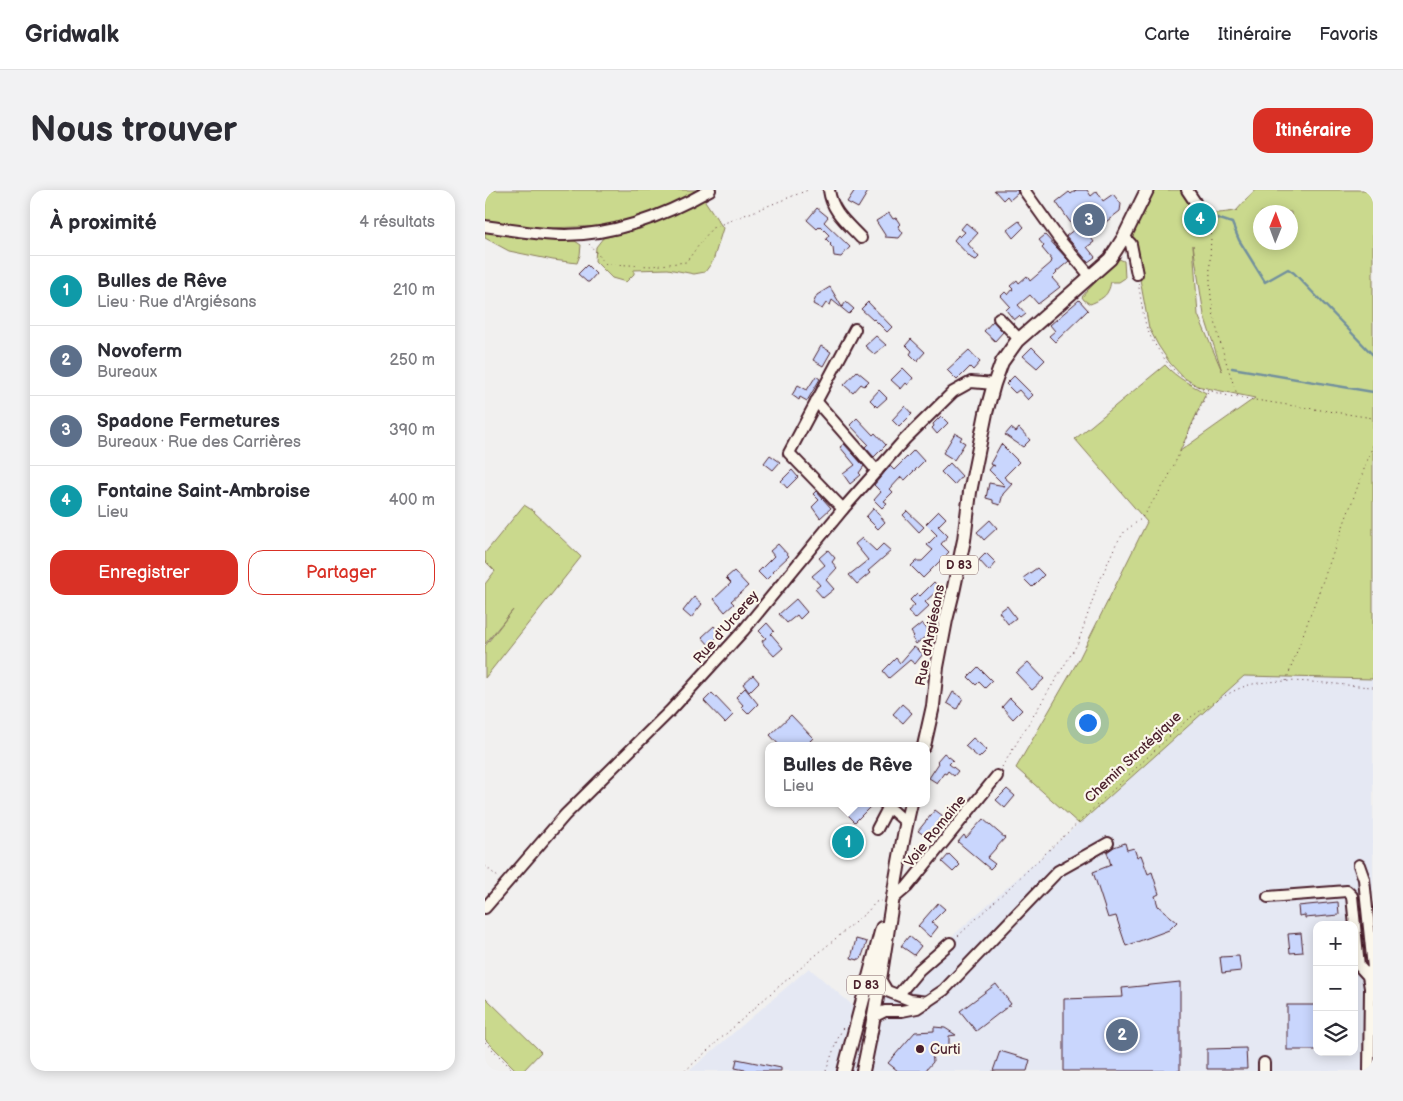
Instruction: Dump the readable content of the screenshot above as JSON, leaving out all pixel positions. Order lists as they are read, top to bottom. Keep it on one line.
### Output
{"streets":{"main road":["D 83","Rue d'Argiésans"],"street":["Rue d'Urcerey","Voie Romaine"],"path":["Chemin Stratégique"]},"crossings":[["D 83","Rue d'Urcerey"],["D 83","Rue d'Argiésans"],["D 83","Voie Romaine"],["Rue d'Urcerey","Rue d'Argiésans"]],"places":["Curti"],"north":"top","page":{"header":"Gridwalk","nav":["Carte","Itinéraire","Favoris"],"buttons":["Itinéraire",["Enregistrer","Partager"]],"title":"Nous trouver","heading":["À proximité","4 résultats"],"pins":["4","3","1","2"],"list":[{"mark":"1","name":"Bulles de Rêve","note":"Lieu · Rue d'Argiésans","value":"210 m"},{"mark":"2","name":"Novoferm","note":"Bureaux","value":"250 m"},{"mark":"3","name":"Spadone Fermetures","note":"Bureaux · Rue des Carrières","value":"390 m"},{"mark":"4","name":"Fontaine Saint-Ambroise","note":"Lieu","value":"400 m"}],"popup":["Bulles de Rêve","Lieu"],"map_buttons":["+","−"]}}
